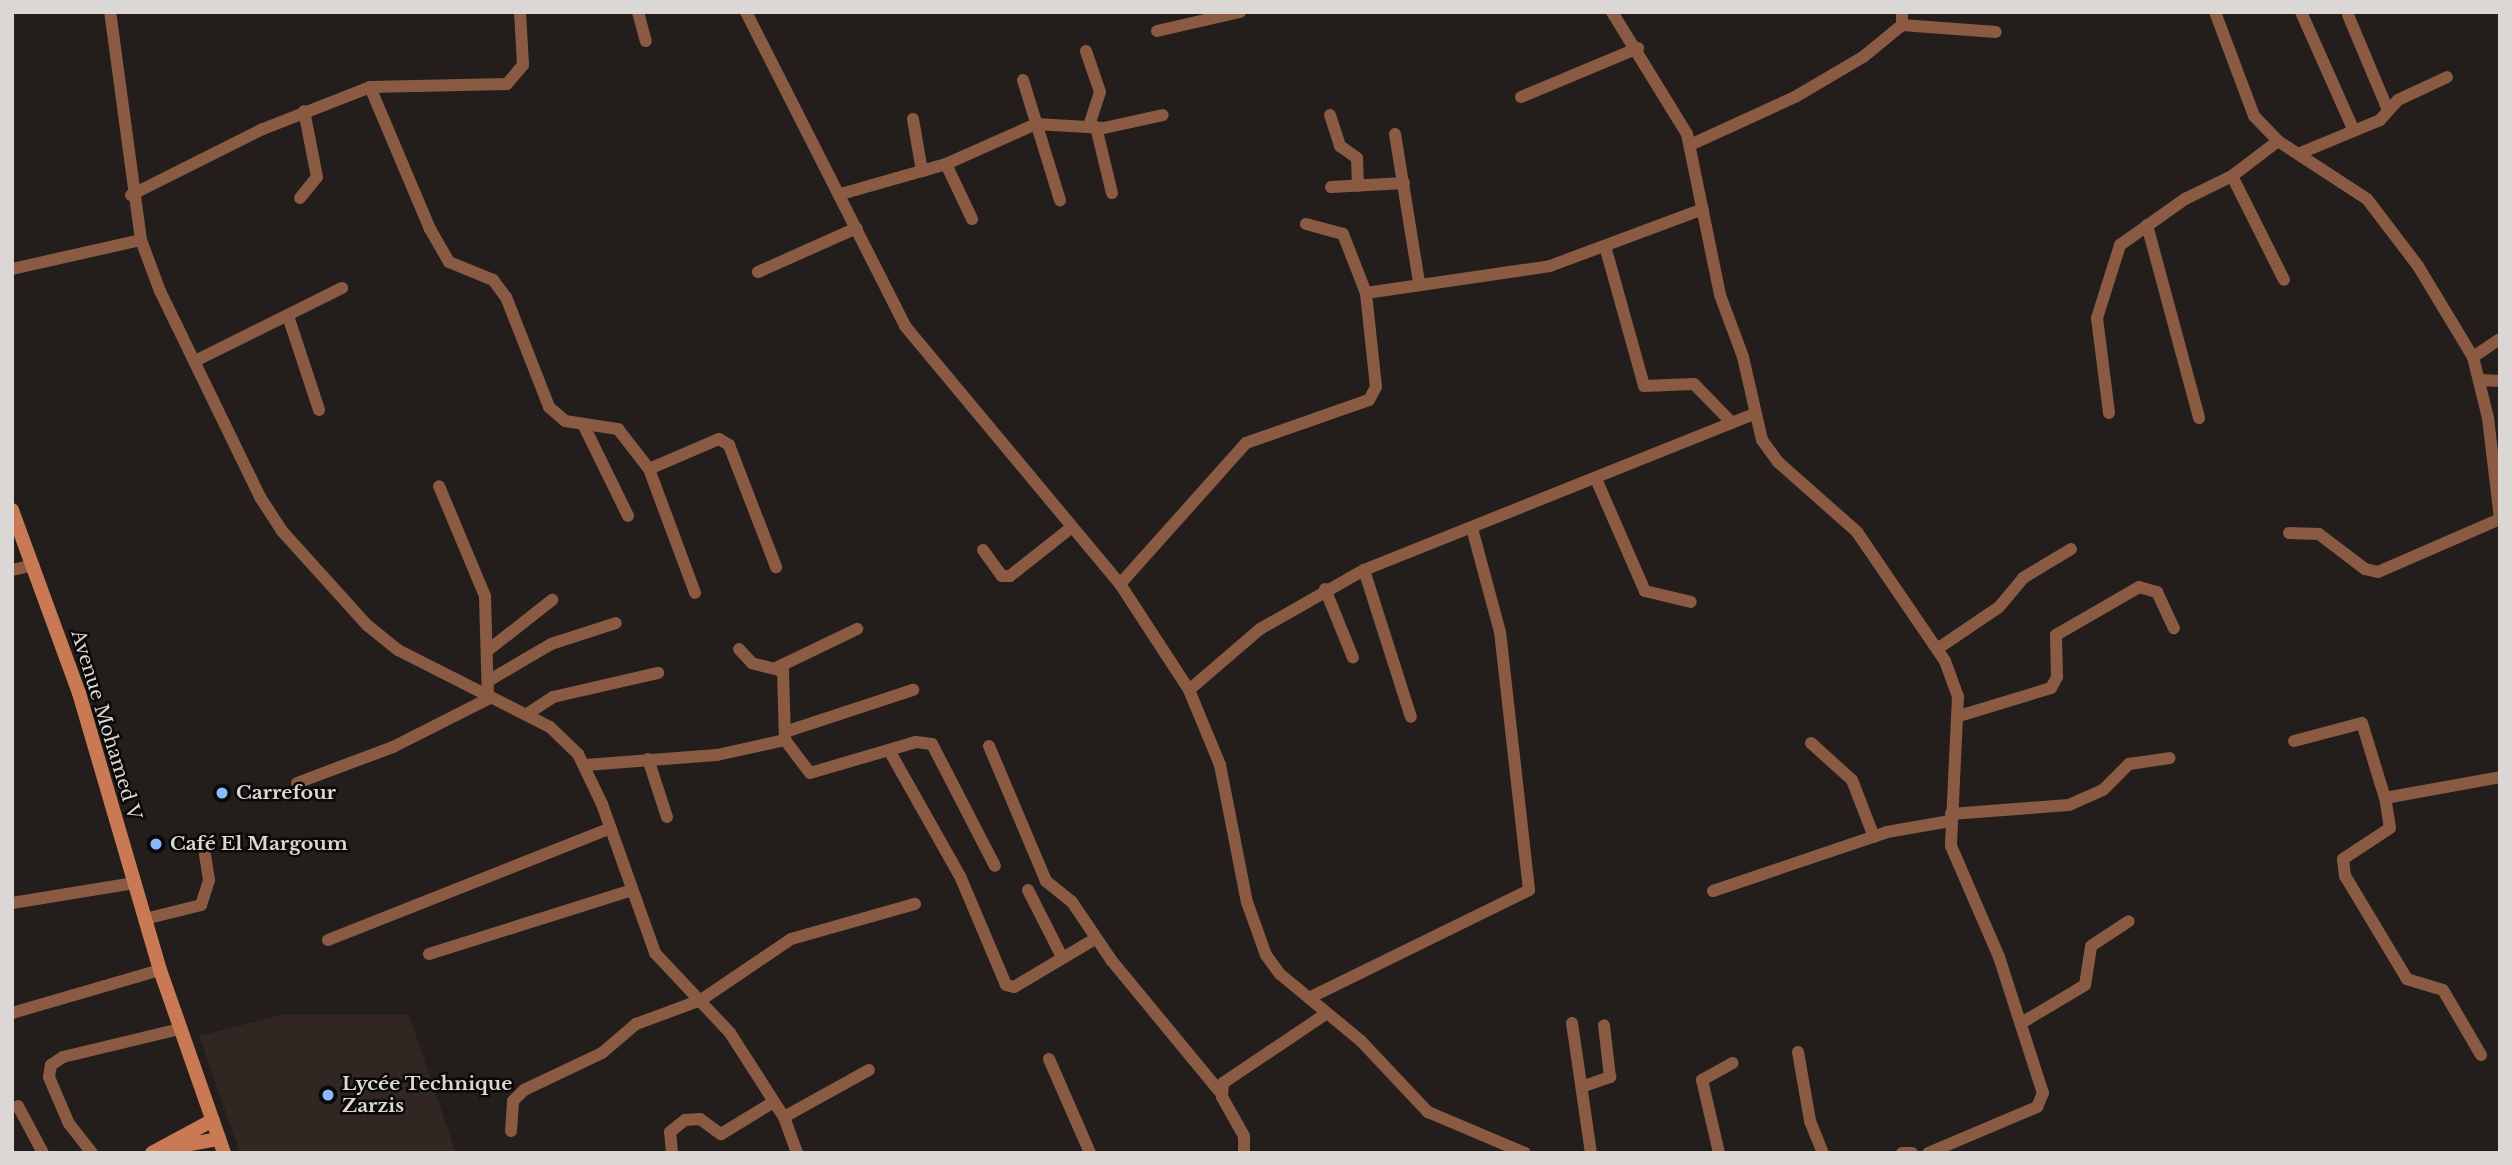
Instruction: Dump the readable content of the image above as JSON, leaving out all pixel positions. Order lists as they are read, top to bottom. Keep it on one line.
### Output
{"streets":{"main road":["Avenue Mohamed V"]},"places":["Carrefour","Café El Margoum","Lycée Technique Zarzis"]}
